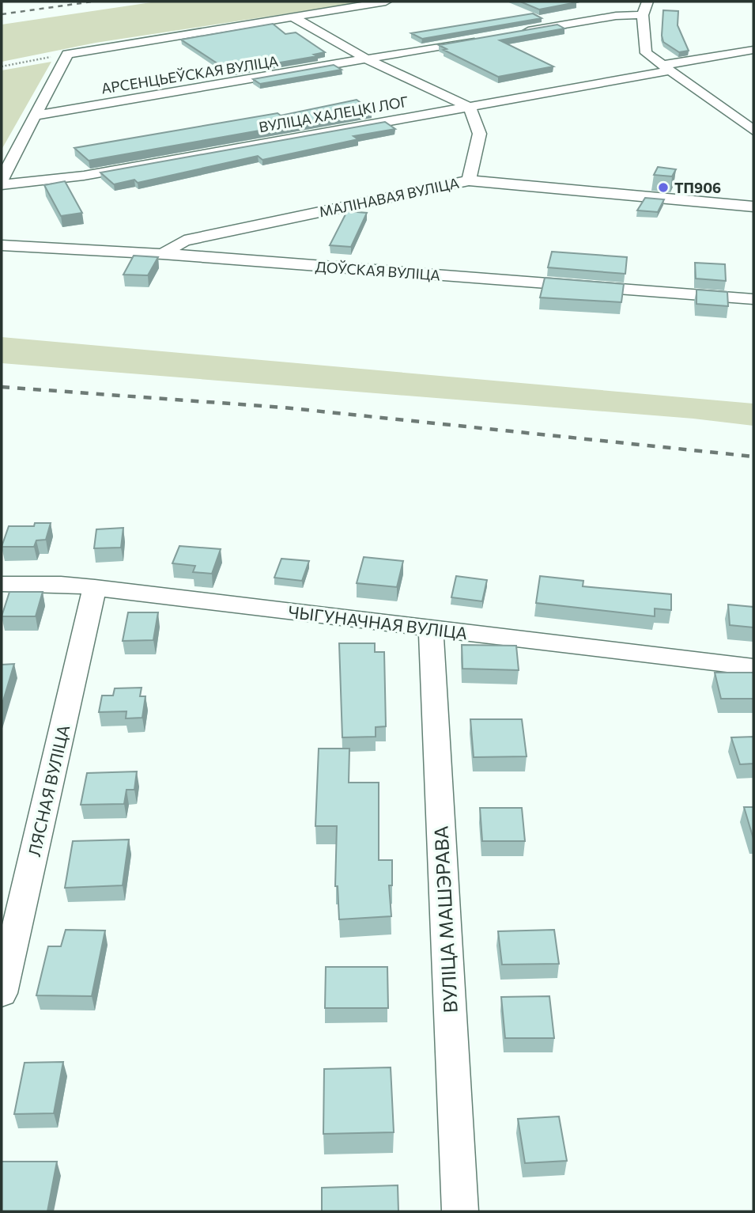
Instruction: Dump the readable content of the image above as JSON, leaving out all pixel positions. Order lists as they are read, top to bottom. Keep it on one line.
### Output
{"streets":{"street":["АРСЕНЦЬЕЎСКАЯ ВУЛІЦА","ВУЛІЦА ХАЛЕЦКІ ЛОГ","МАЛІНАВАЯ ВУЛІЦА","ДОЎСКАЯ ВУЛІЦА","ЧЫГУНАЧНАЯ ВУЛІЦА","ЛЯСНАЯ ВУЛІЦА","ВУЛІЦА МАШЭРАВА"]},"crossings":[["МАЛІНАВАЯ ВУЛІЦА","ДОЎСКАЯ ВУЛІЦА"],["ЧЫГУНАЧНАЯ ВУЛІЦА","ЛЯСНАЯ ВУЛІЦА"],["ЧЫГУНАЧНАЯ ВУЛІЦА","ВУЛІЦА МАШЭРАВА"]],"places":["ТП906"]}
